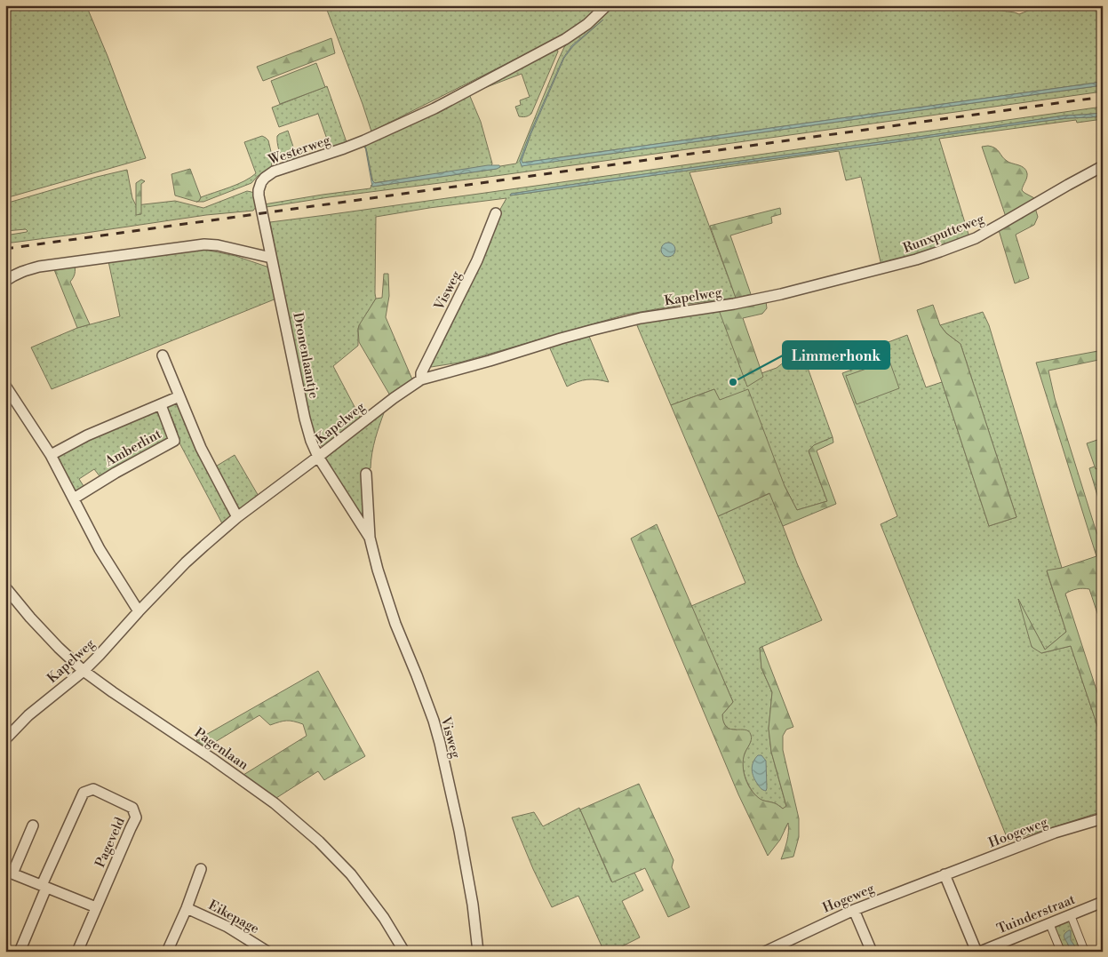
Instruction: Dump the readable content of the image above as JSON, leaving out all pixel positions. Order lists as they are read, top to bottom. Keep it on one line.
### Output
{"streets":{"street":["Westerweg","Runxputteweg","Visweg","Kapelweg","Dronenlaantje","Amberlint","Pagenlaan","Hoogeweg","Pageveld","Hogeweg","Tuinderstraat","Eikepage"]},"crossings":[["Westerweg","Dronenlaantje"],["Runxputteweg","Kapelweg"],["Visweg","Kapelweg"],["Visweg","Dronenlaantje"],["Kapelweg","Dronenlaantje"],["Kapelweg","Pagenlaan"],["Hoogeweg","Hogeweg"]],"places":["Limmerhonk"]}
